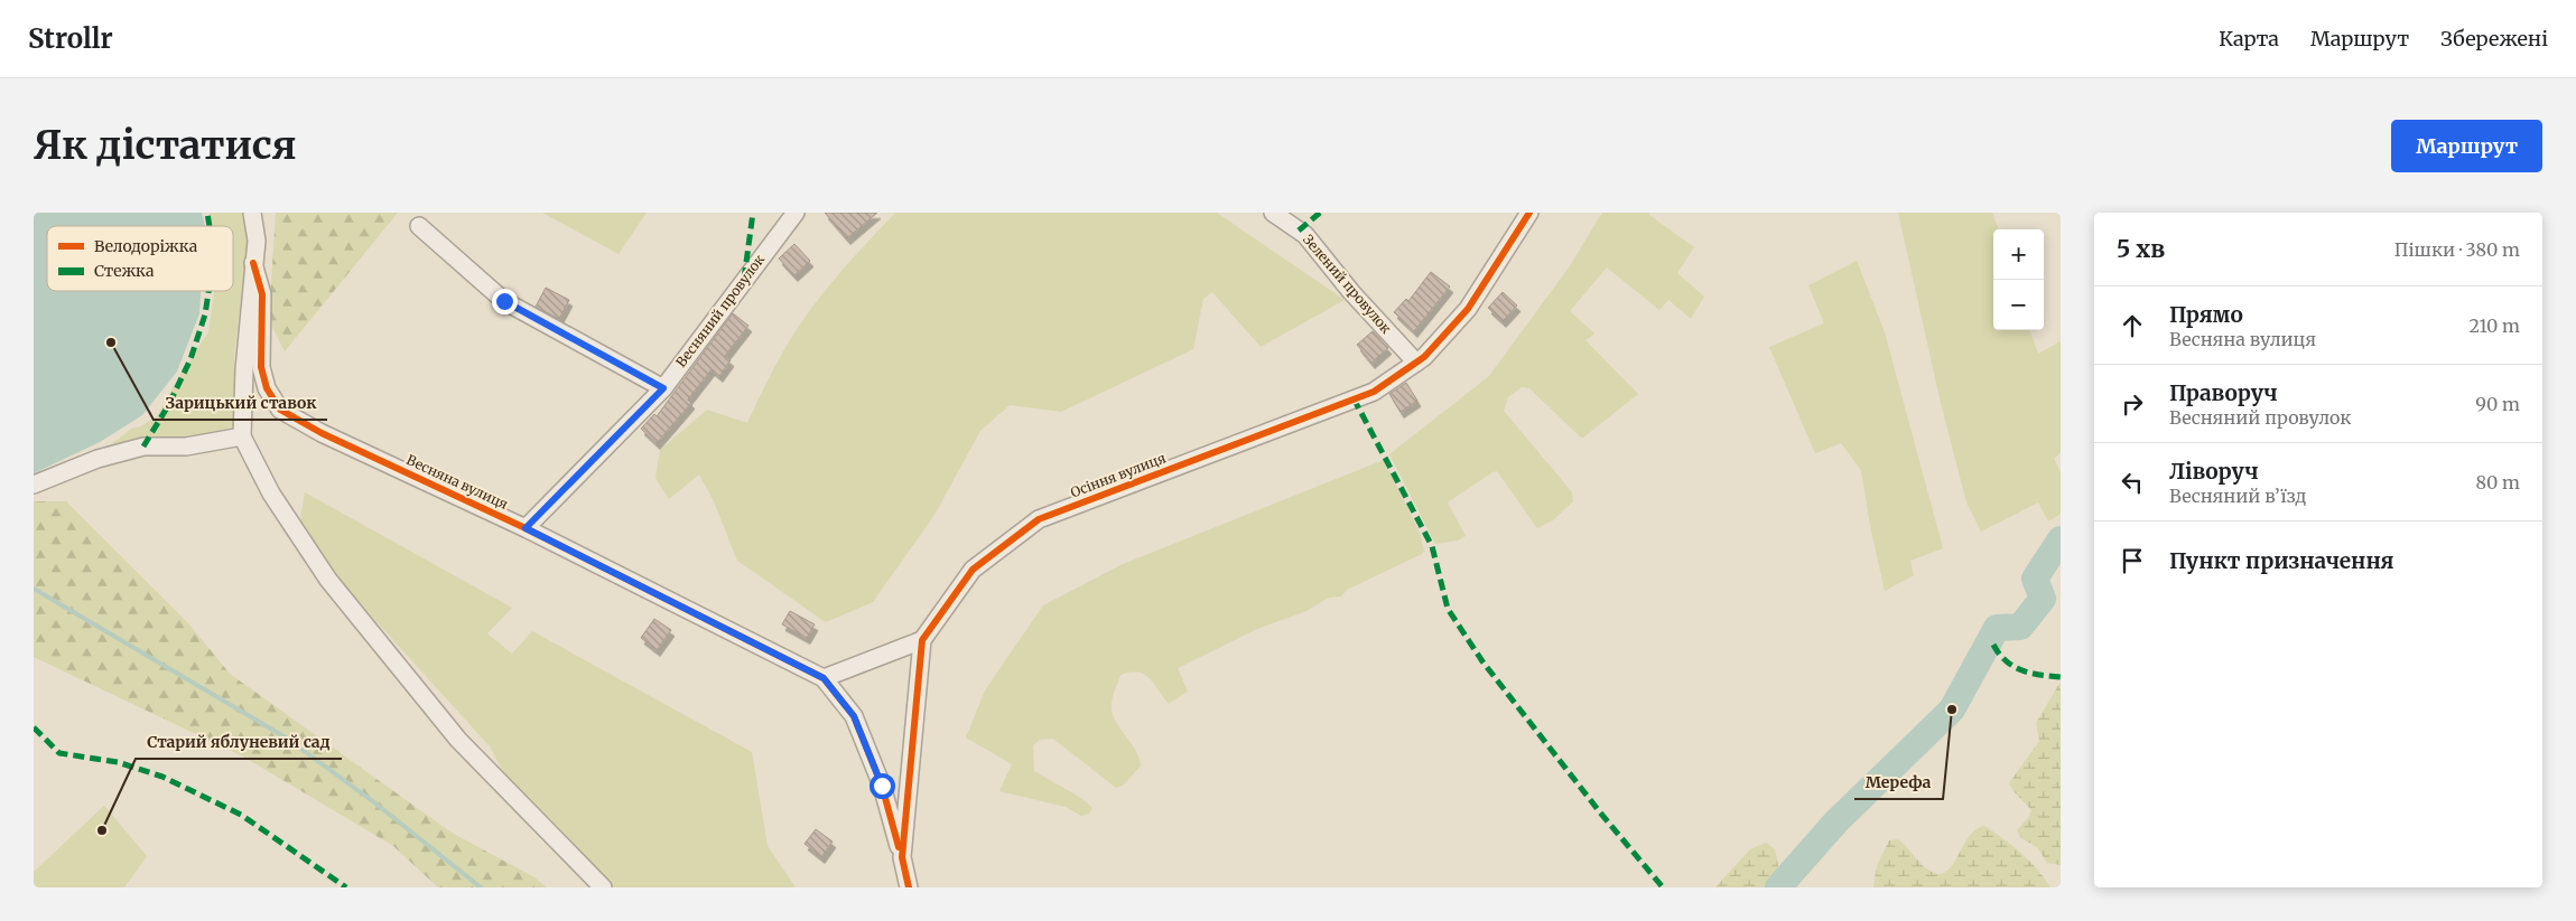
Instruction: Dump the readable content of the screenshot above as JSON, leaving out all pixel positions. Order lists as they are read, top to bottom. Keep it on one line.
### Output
{"streets":{"street":["Зелений провулок","Весняний провулок","Осіння вулиця","Весняна вулиця"]},"crossings":[["Зелений провулок","Осіння вулиця"],["Весняний провулок","Весняна вулиця"]],"places":["Зарицький ставок","Мерефа","Старий яблуневий сад"],"legend":["Велодоріжка","Стежка"],"page":{"header":"Strollr","nav":["Карта","Маршрут","Збережені"],"buttons":"Маршрут","title":"Як дістатися","heading":["5 хв","Пішки · 380 m"],"map_buttons":["+","−"],"list":[["Прямо","Весняна вулиця","210 m"],["Праворуч","Весняний провулок","90 m"],["Ліворуч","Весняний в’їзд","80 m"],"Пункт призначення"]}}
